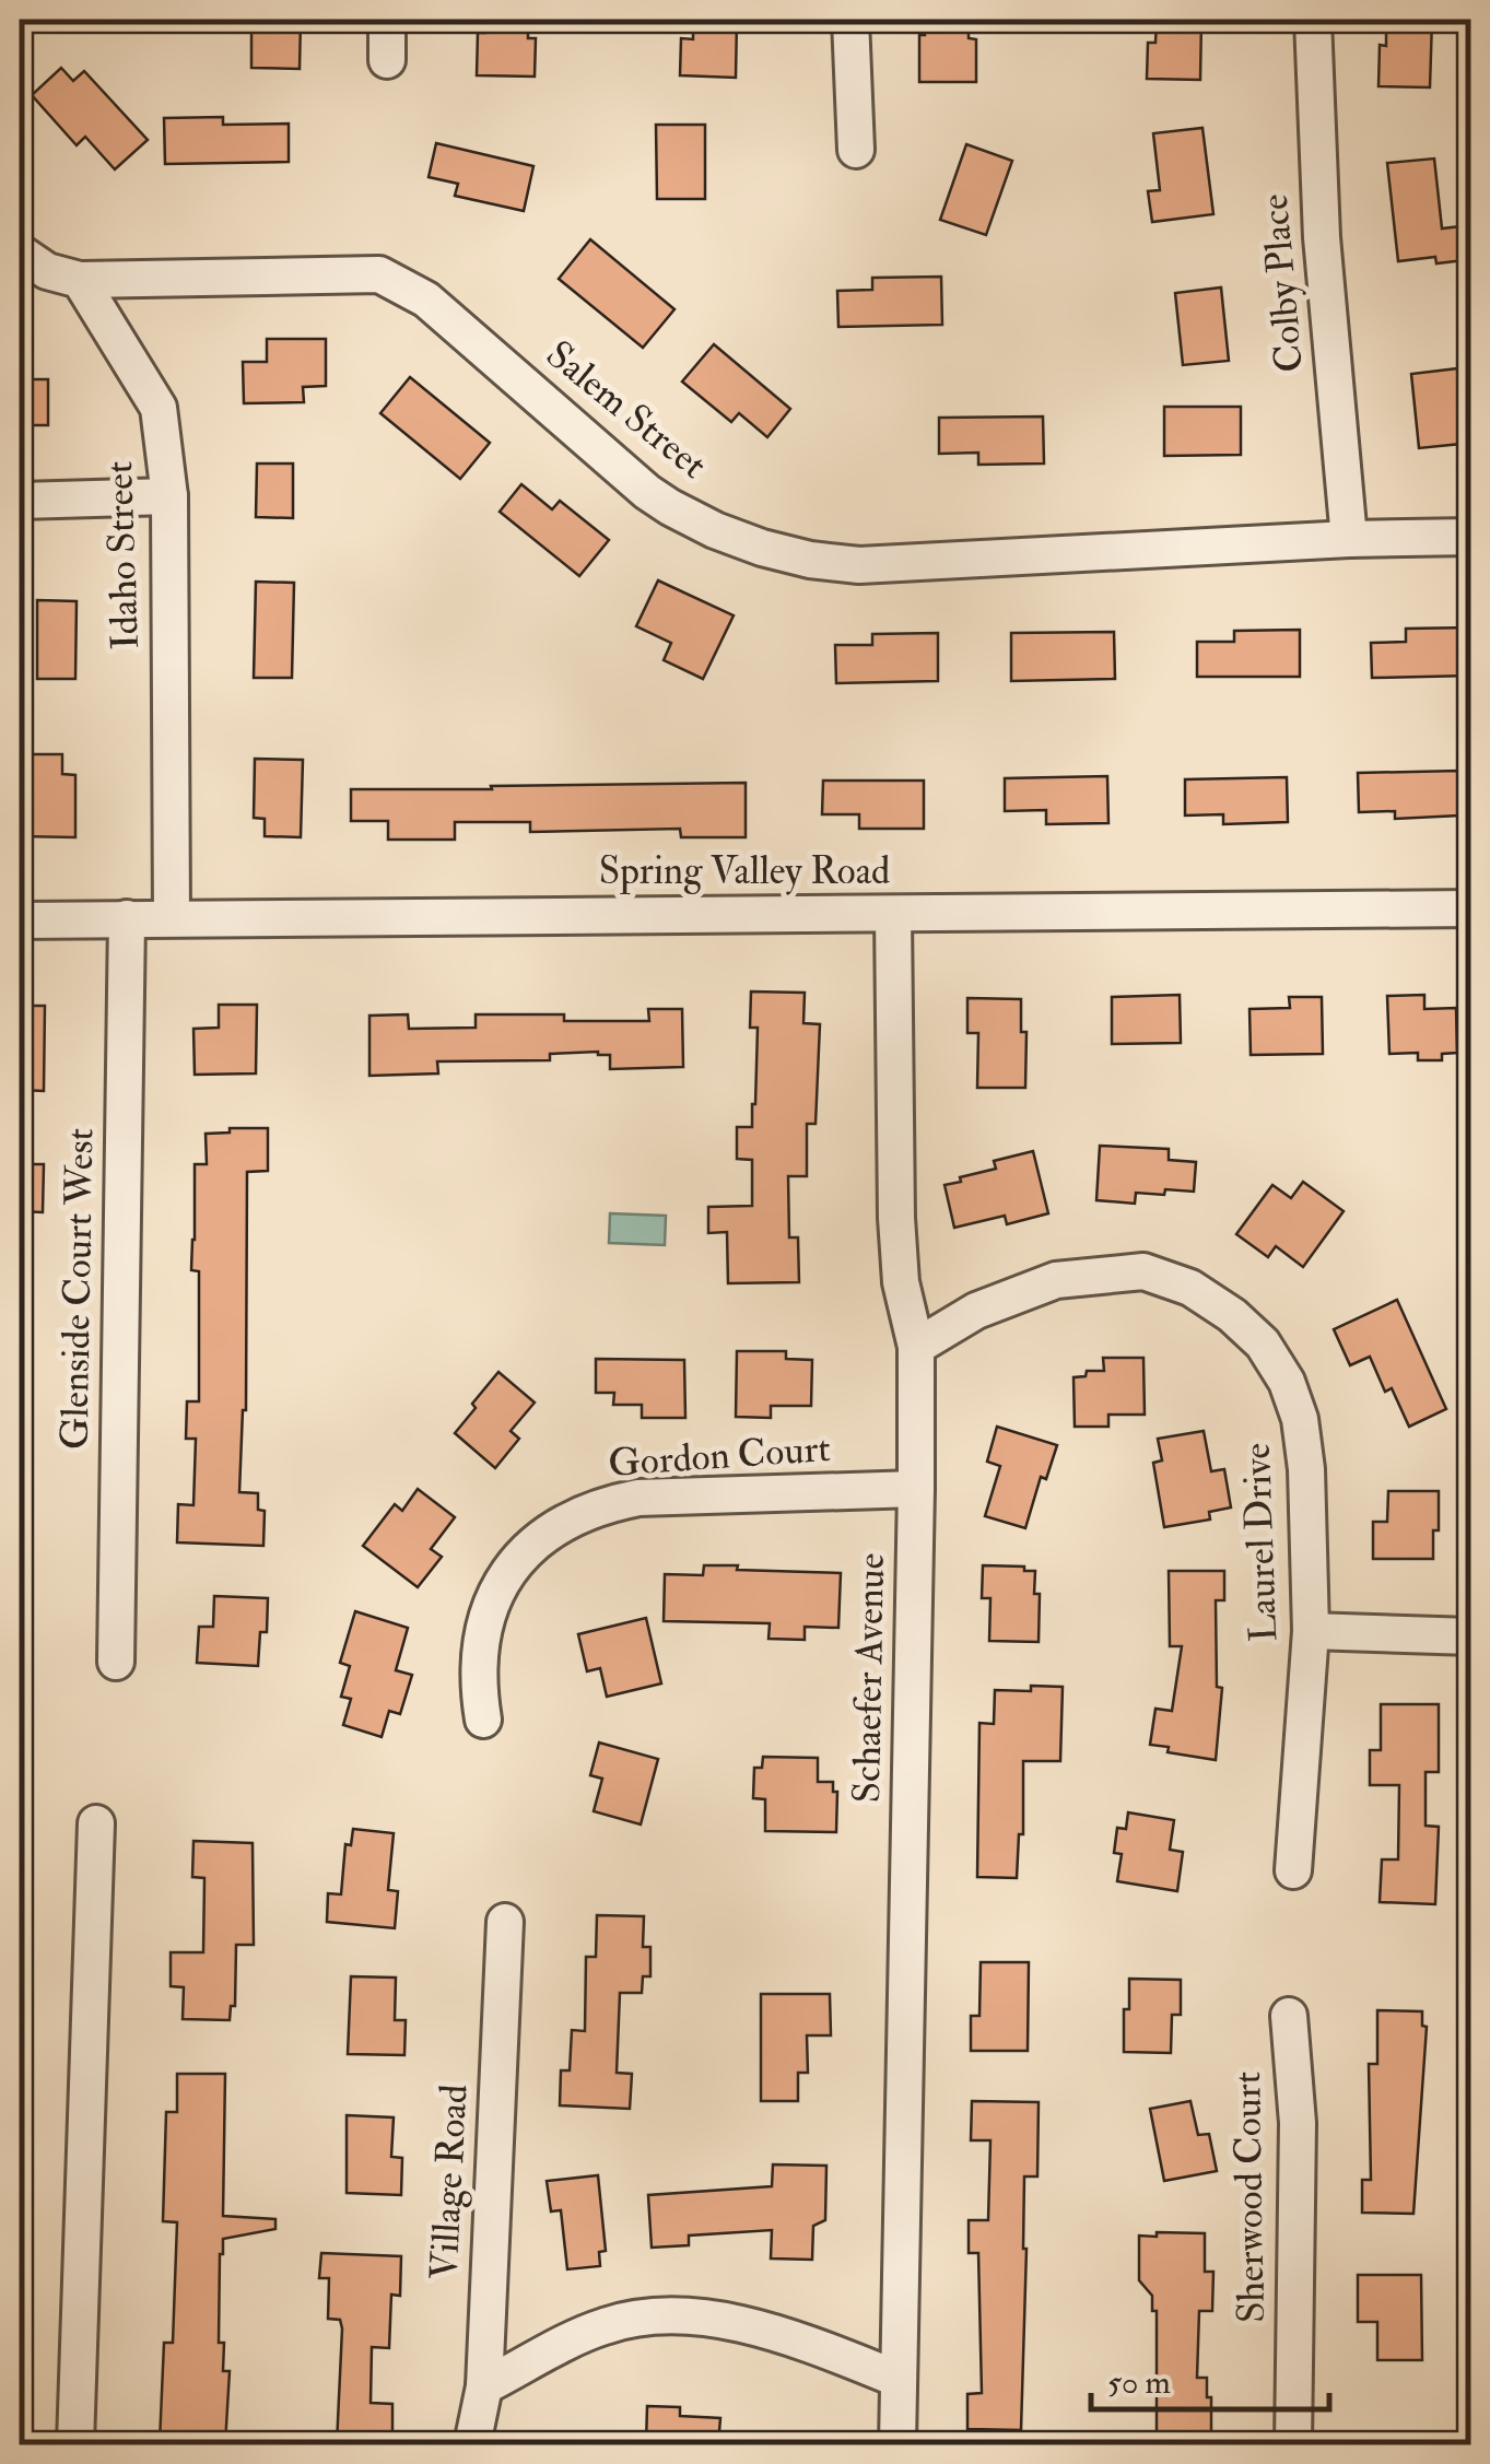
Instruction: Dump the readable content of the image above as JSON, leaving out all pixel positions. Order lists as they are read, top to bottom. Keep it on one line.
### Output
{"streets":{"street":["Colby Place","Salem Street","Idaho Street","Spring Valley Road","Glenside Court West","Gordon Court","Laurel Drive","Schaefer Avenue","Village Road","Sherwood Court"]},"crossings":[["Colby Place","Salem Street"],["Salem Street","Idaho Street"],["Idaho Street","Spring Valley Road"],["Spring Valley Road","Glenside Court West"],["Spring Valley Road","Schaefer Avenue"],["Gordon Court","Schaefer Avenue"],["Laurel Drive","Schaefer Avenue"]],"scale_bar":"50 m"}
